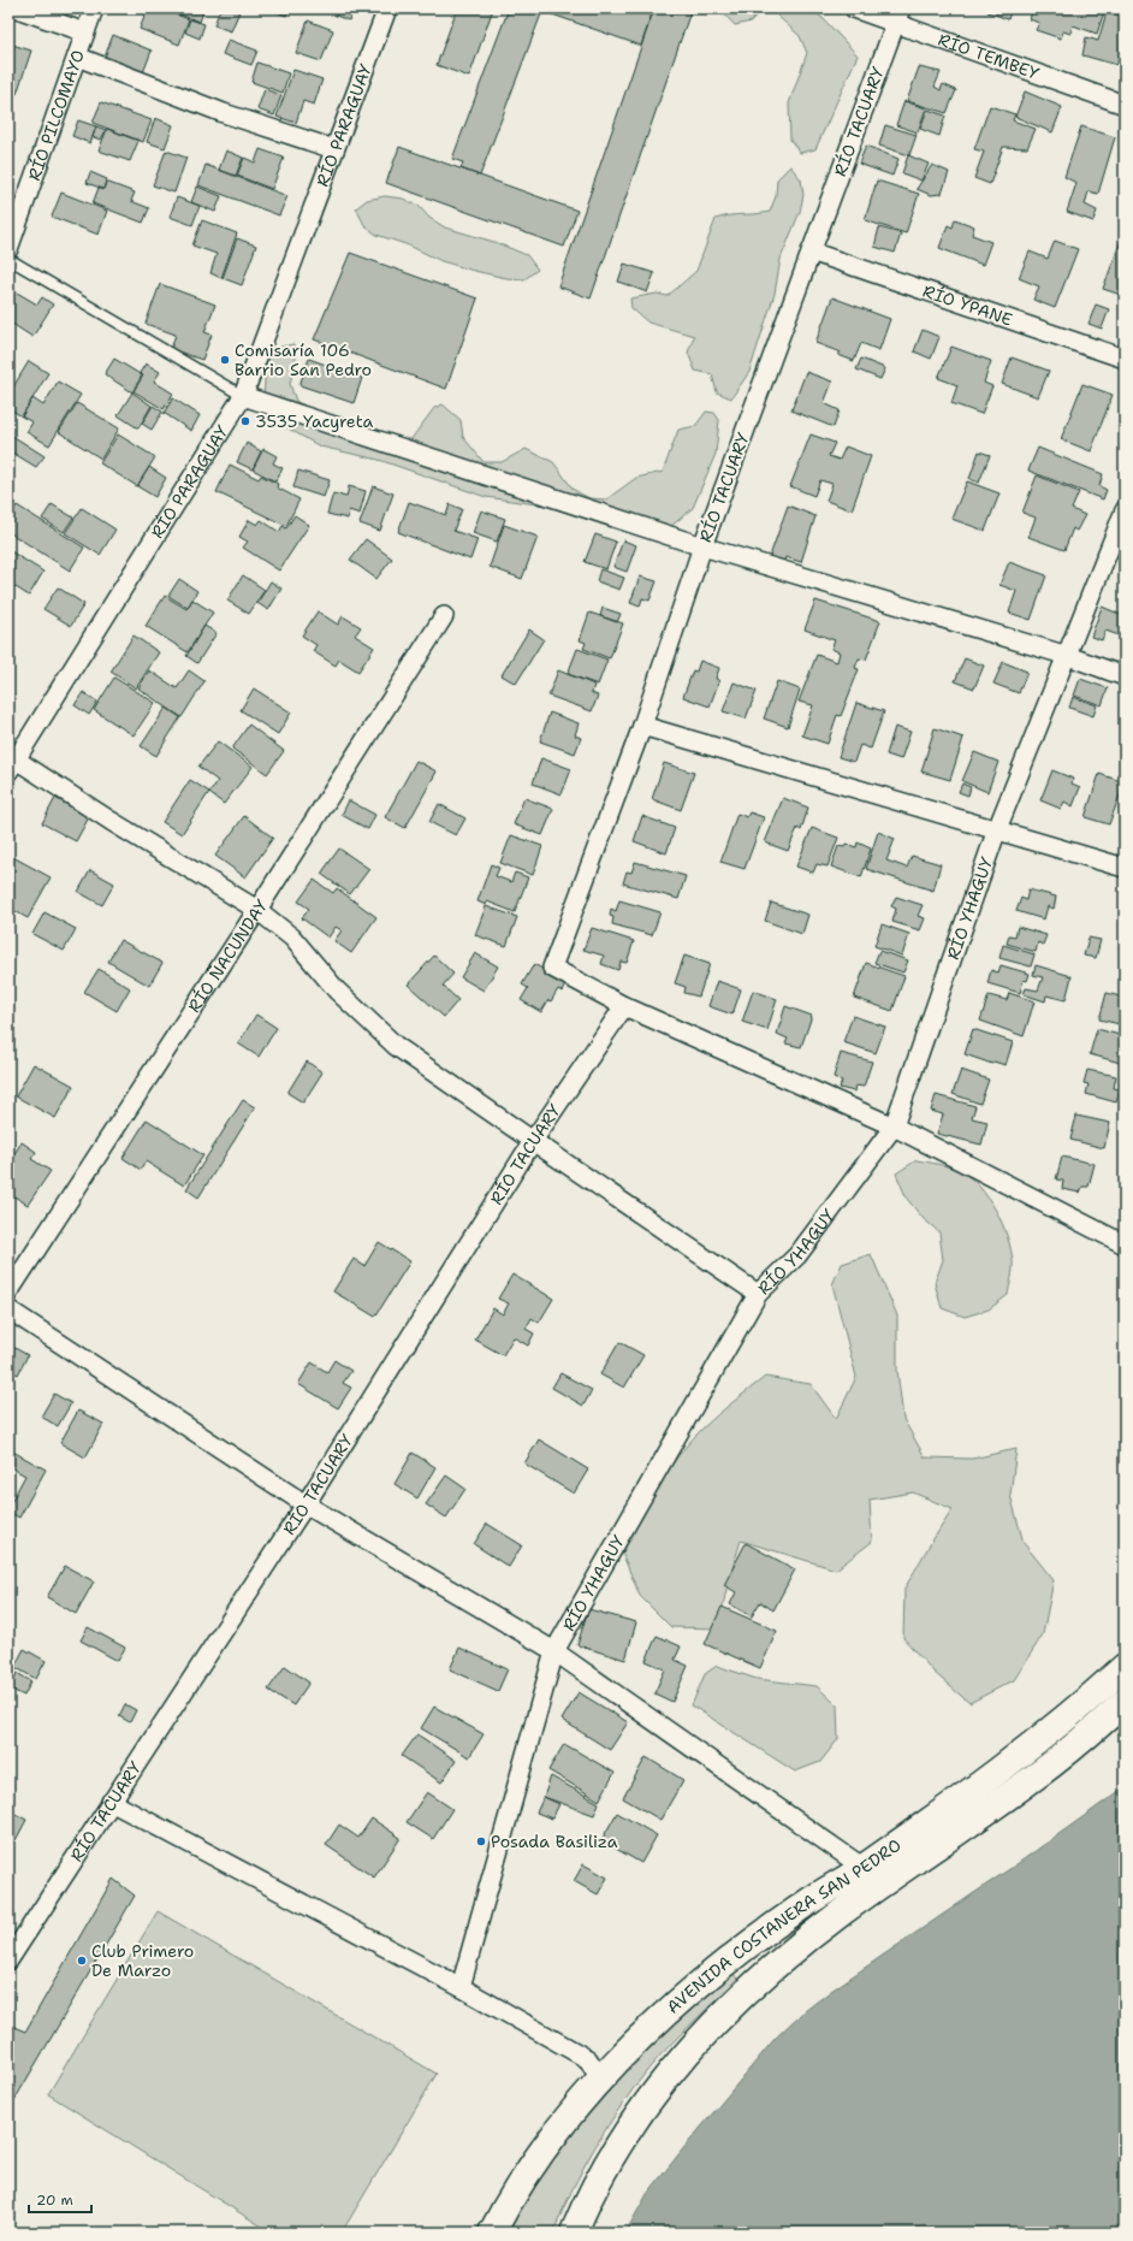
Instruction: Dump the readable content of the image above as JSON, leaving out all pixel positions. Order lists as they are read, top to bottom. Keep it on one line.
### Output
{"streets":{"main road":["AVENIDA COSTANERA SAN PEDRO"],"street":["RÍO TEMBEY","RÍO PILCOMAYO","RÍO TACUARY","RÍO PARAGUAY","RÍO YPANE","RÍO YHAGUY","RÍO ÑACUNDAY"]},"crossings":[["RÍO TEMBEY","RÍO TACUARY"],["RÍO TACUARY","RÍO YPANE"]],"places":["Comisaría 106 Barrio San Pedro","3535 Yacyreta","Posada Basiliza","Club Primero De Marzo"],"scale_bar":"20 m"}
